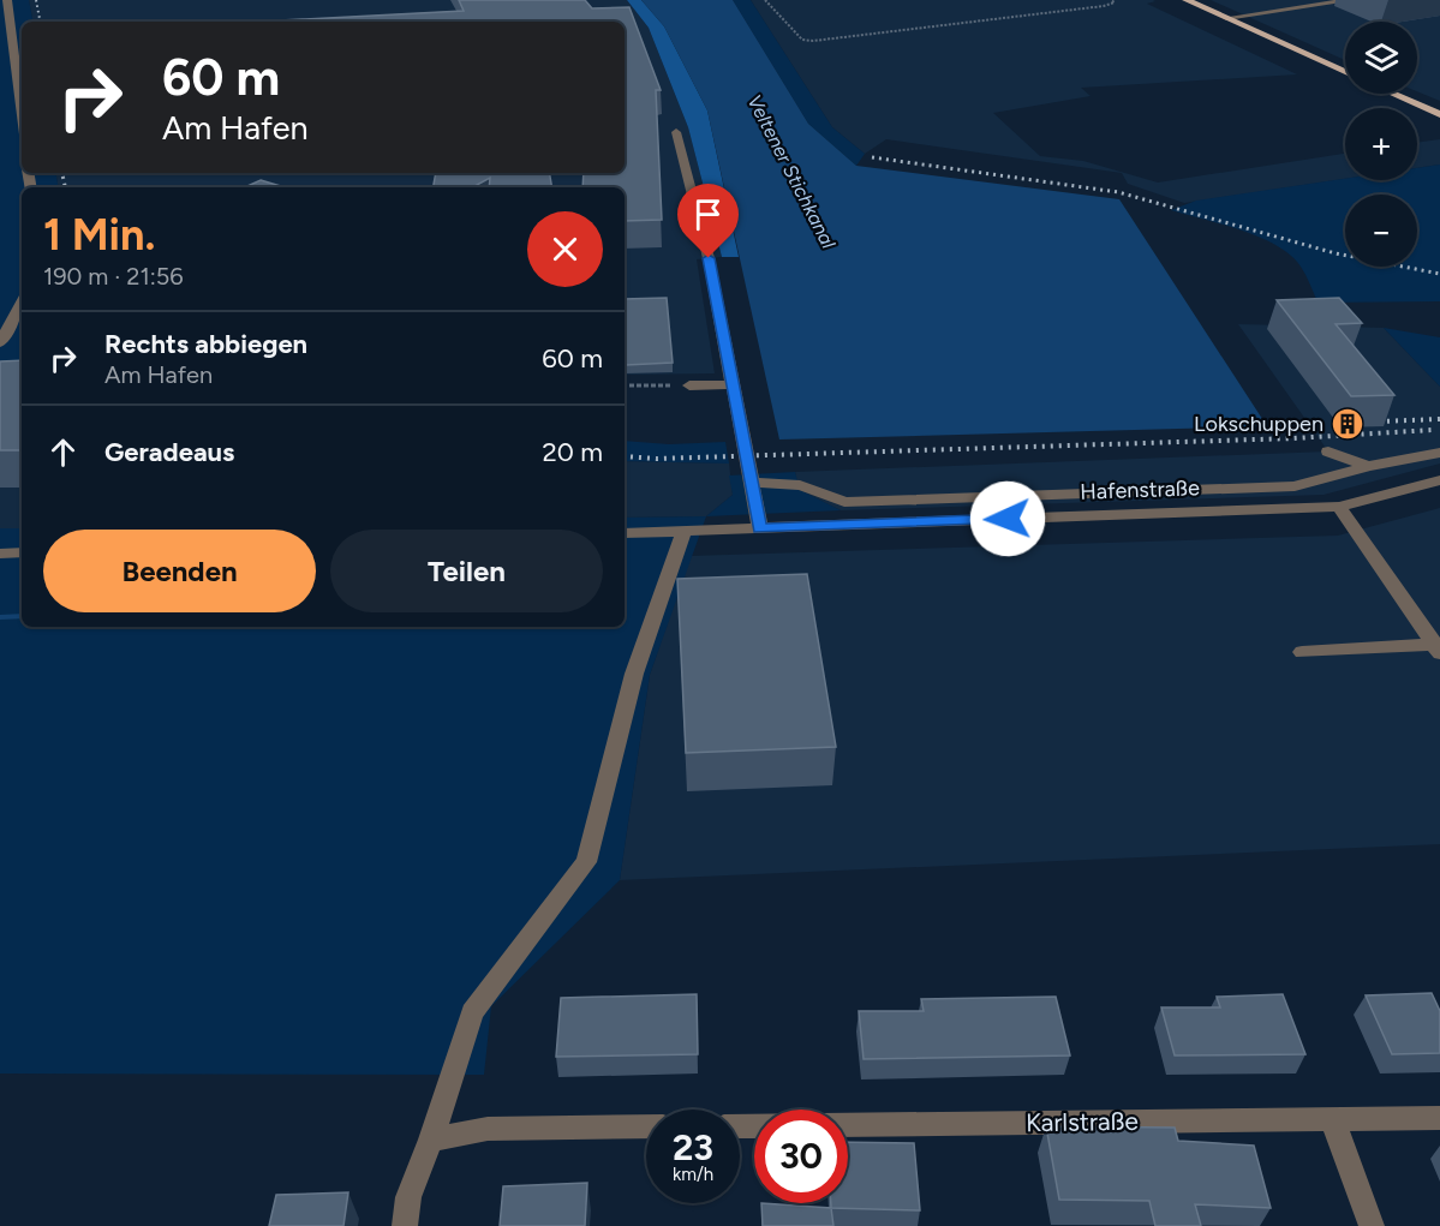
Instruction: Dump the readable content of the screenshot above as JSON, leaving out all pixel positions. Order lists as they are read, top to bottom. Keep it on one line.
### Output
{"streets":{"street":["Hafenstraße","Karlstraße"]},"water":["Veltener Stichkanal"],"places":{"building":["Lokschuppen"]},"page":{"map_buttons":["+","−"],"turn":["60 m","Am Hafen"],"heading":["1 Min.","190 m · 21:56"],"list":[{"name":"Rechts abbiegen","note":"Am Hafen","value":"60 m"},{"name":"Geradeaus","value":"20 m"}],"buttons":["Beenden","Teilen"],"speed":"23 km/h","limit":"30"}}
